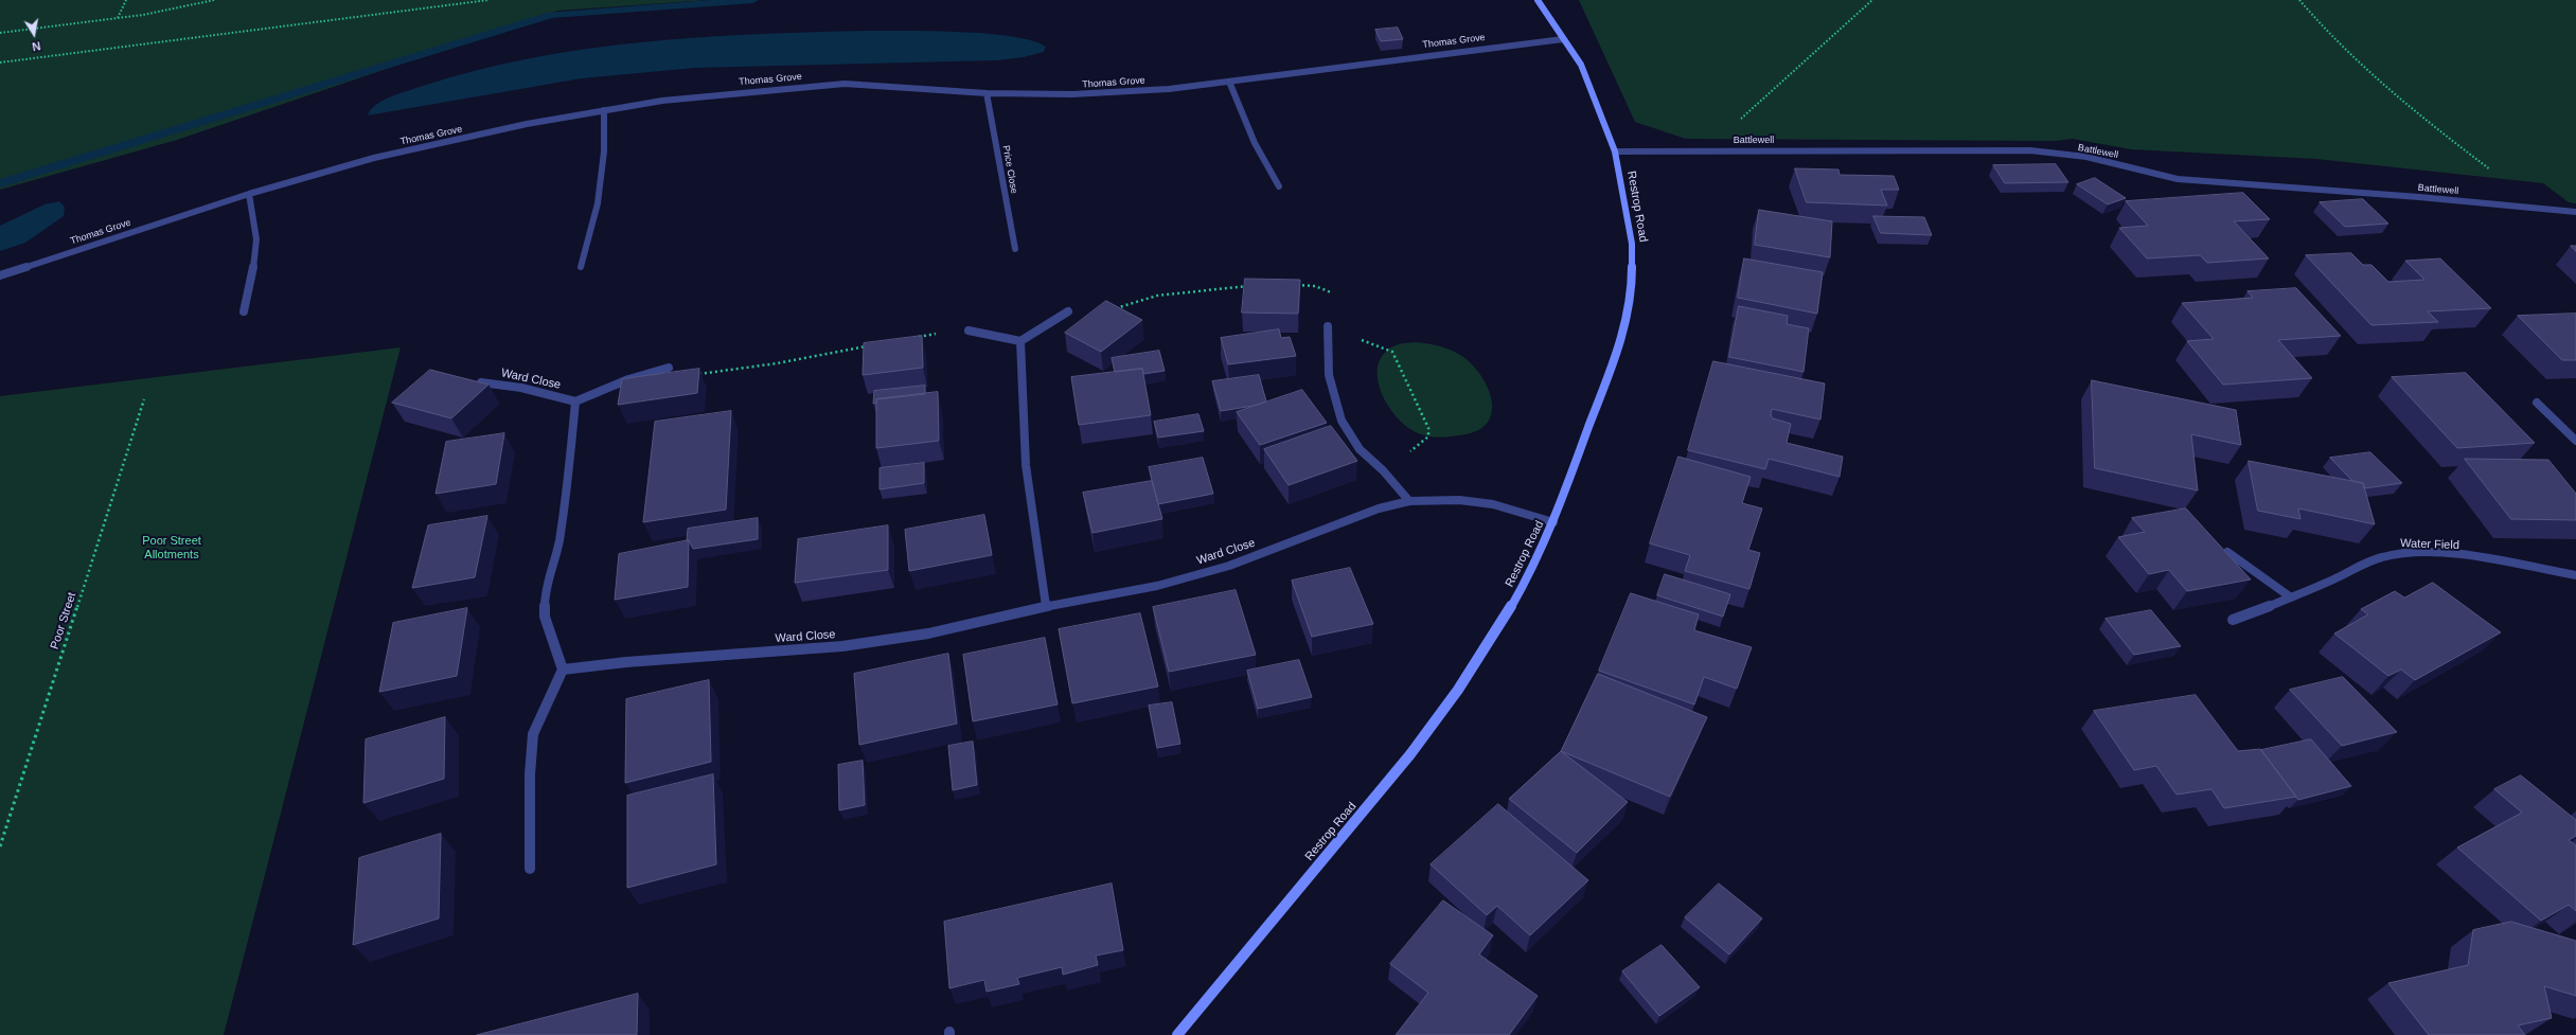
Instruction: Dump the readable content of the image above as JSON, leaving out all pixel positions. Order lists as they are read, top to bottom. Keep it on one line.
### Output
{"streets":{"street":["Thomas Grove","Battlewell","Price Close","Restrop Road","Ward Close","Water Field"],"path":["Poor Street"]},"crossings":[["Thomas Grove","Price Close"],["Thomas Grove","Restrop Road"],["Battlewell","Restrop Road"],["Restrop Road","Ward Close"]],"parks":["Poor Street Allotments"],"north":"bottom"}
